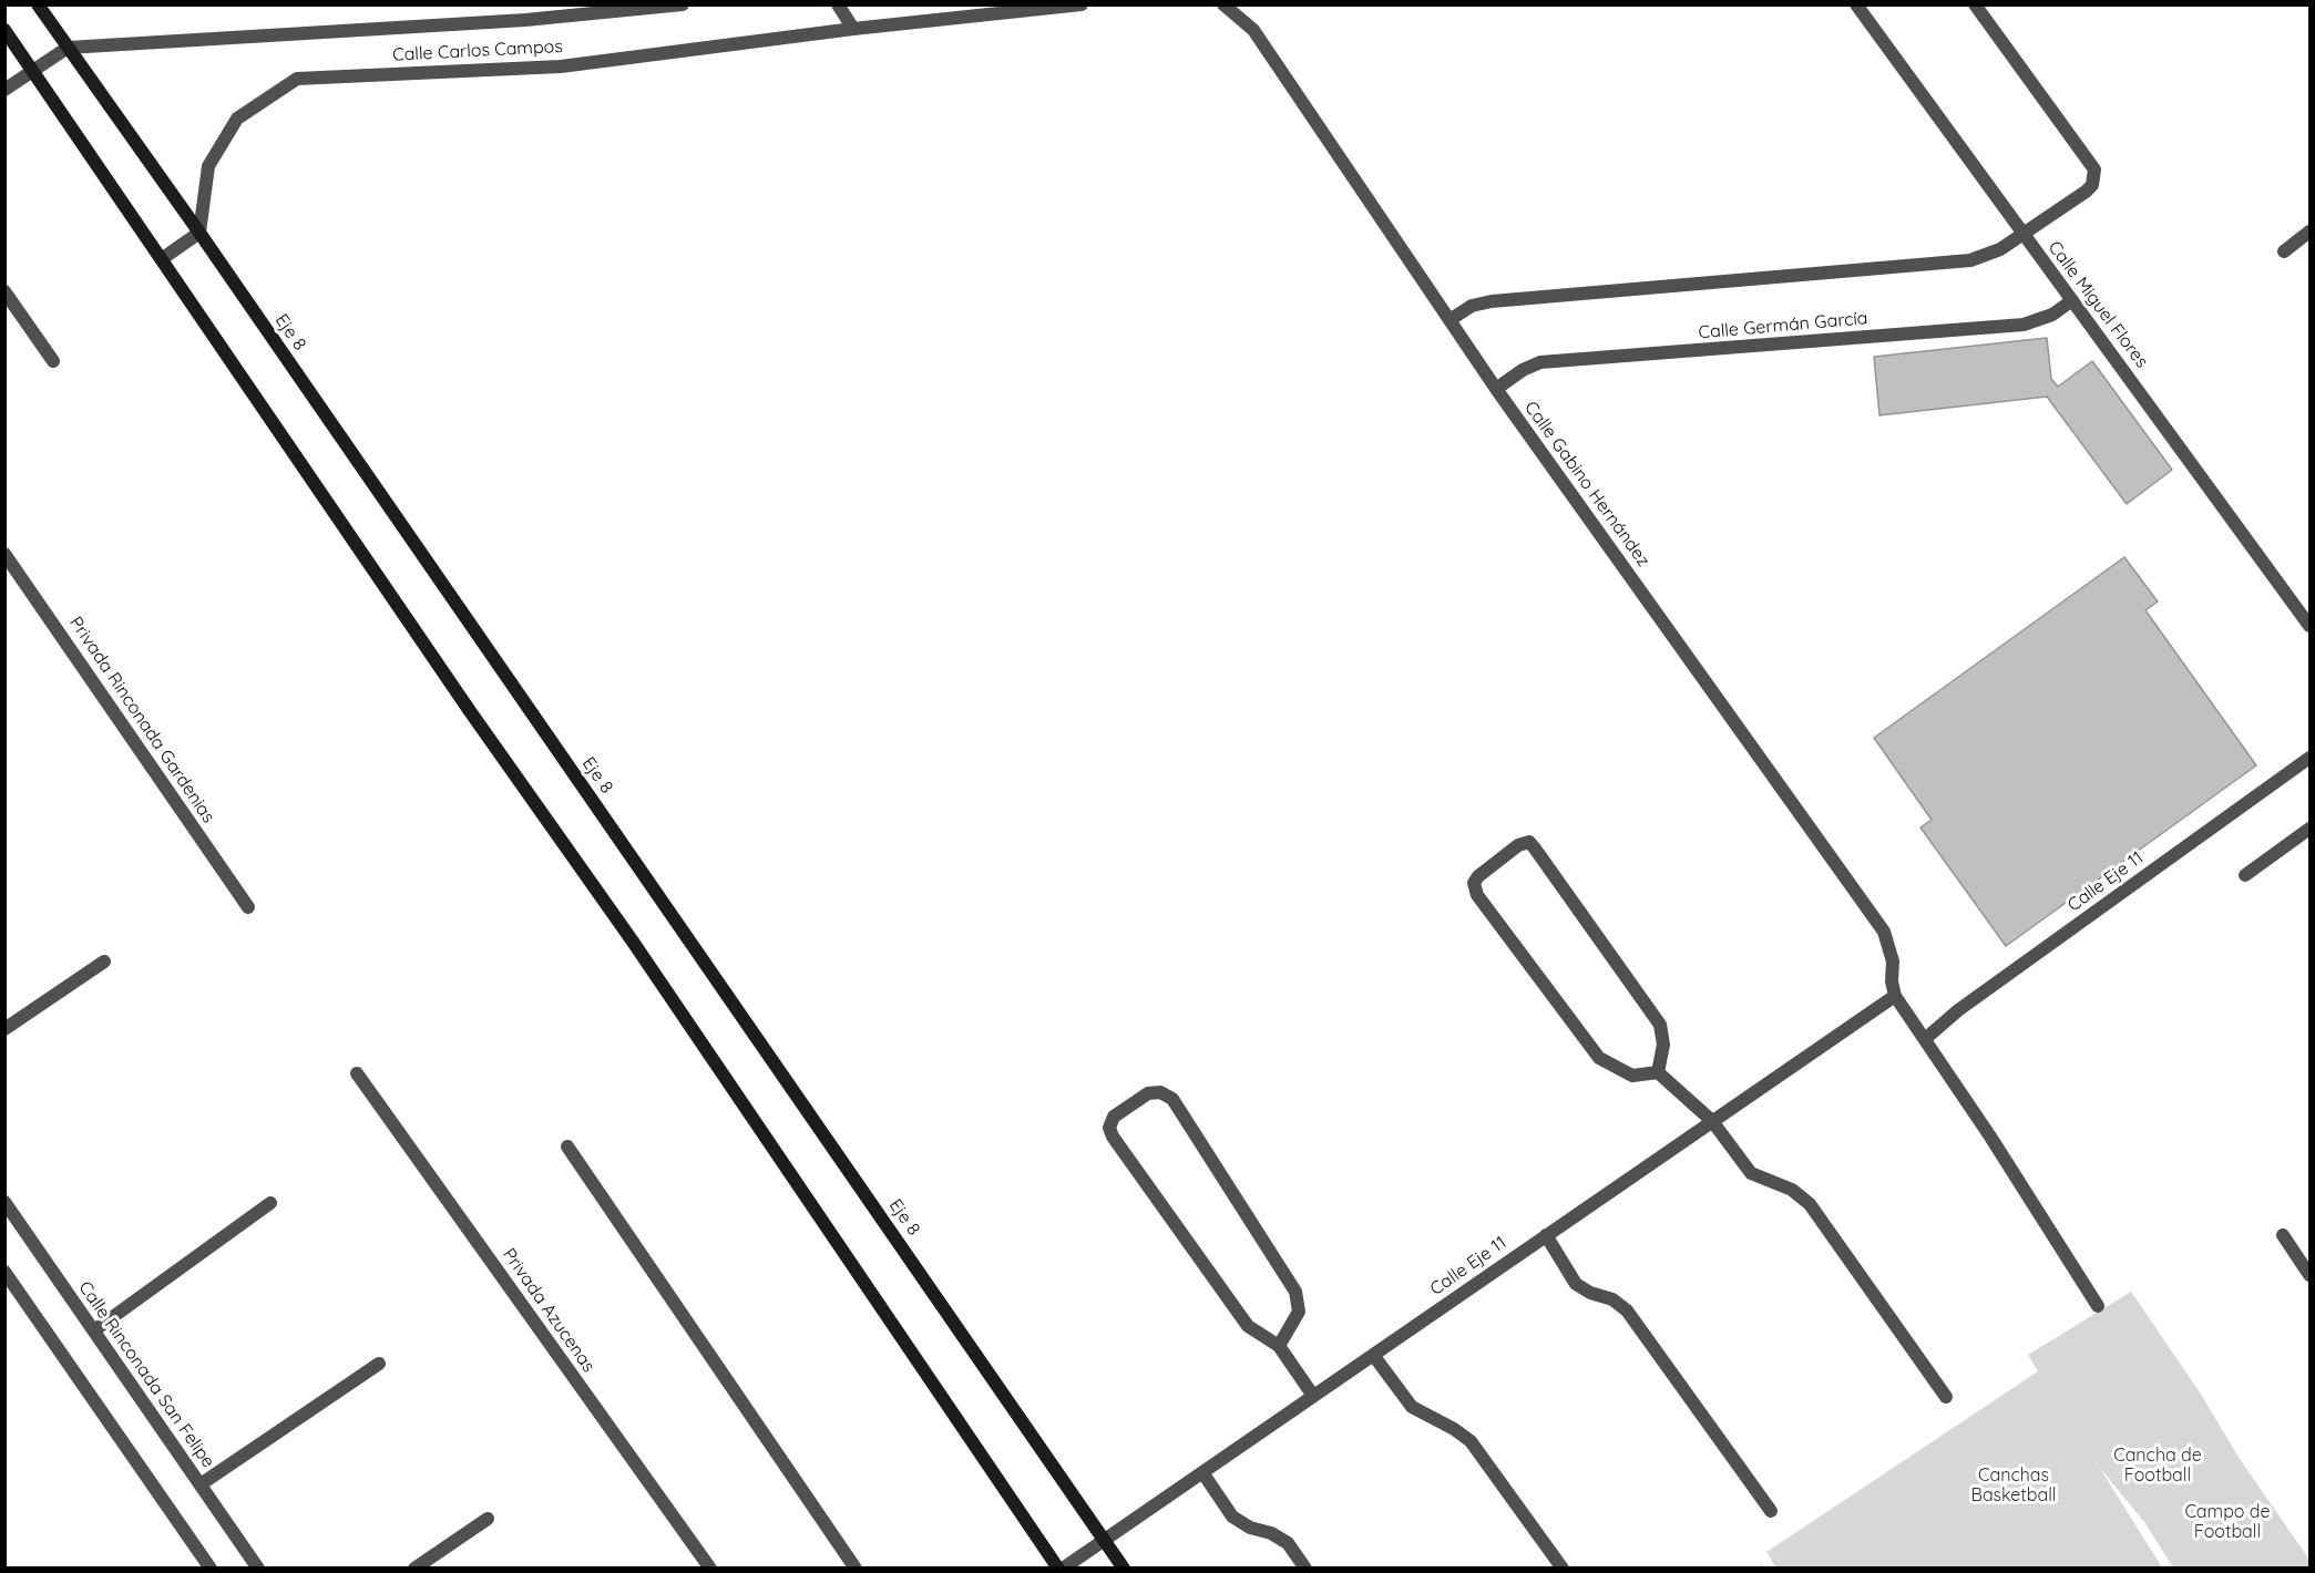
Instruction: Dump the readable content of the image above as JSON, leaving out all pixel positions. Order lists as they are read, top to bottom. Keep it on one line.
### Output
{"streets":{"main road":["Eje 8"],"street":["Calle Carlos Campos","Calle Miguel Flores","Calle Germán García","Calle Gabino Hernández","Privada Rinconada Gardenias","Calle Eje 11","Privada Azucenas","Calle Rinconada San Felipe"]},"crossings":[["Calle Carlos Campos","Eje 8"],["Calle Miguel Flores","Calle Germán García"],["Calle Germán García","Calle Gabino Hernández"],["Eje 8","Calle Eje 11"],["Calle Gabino Hernández","Calle Eje 11"]],"parks":["Cancha de Football","Canchas Basketball","Campo de Football"]}
